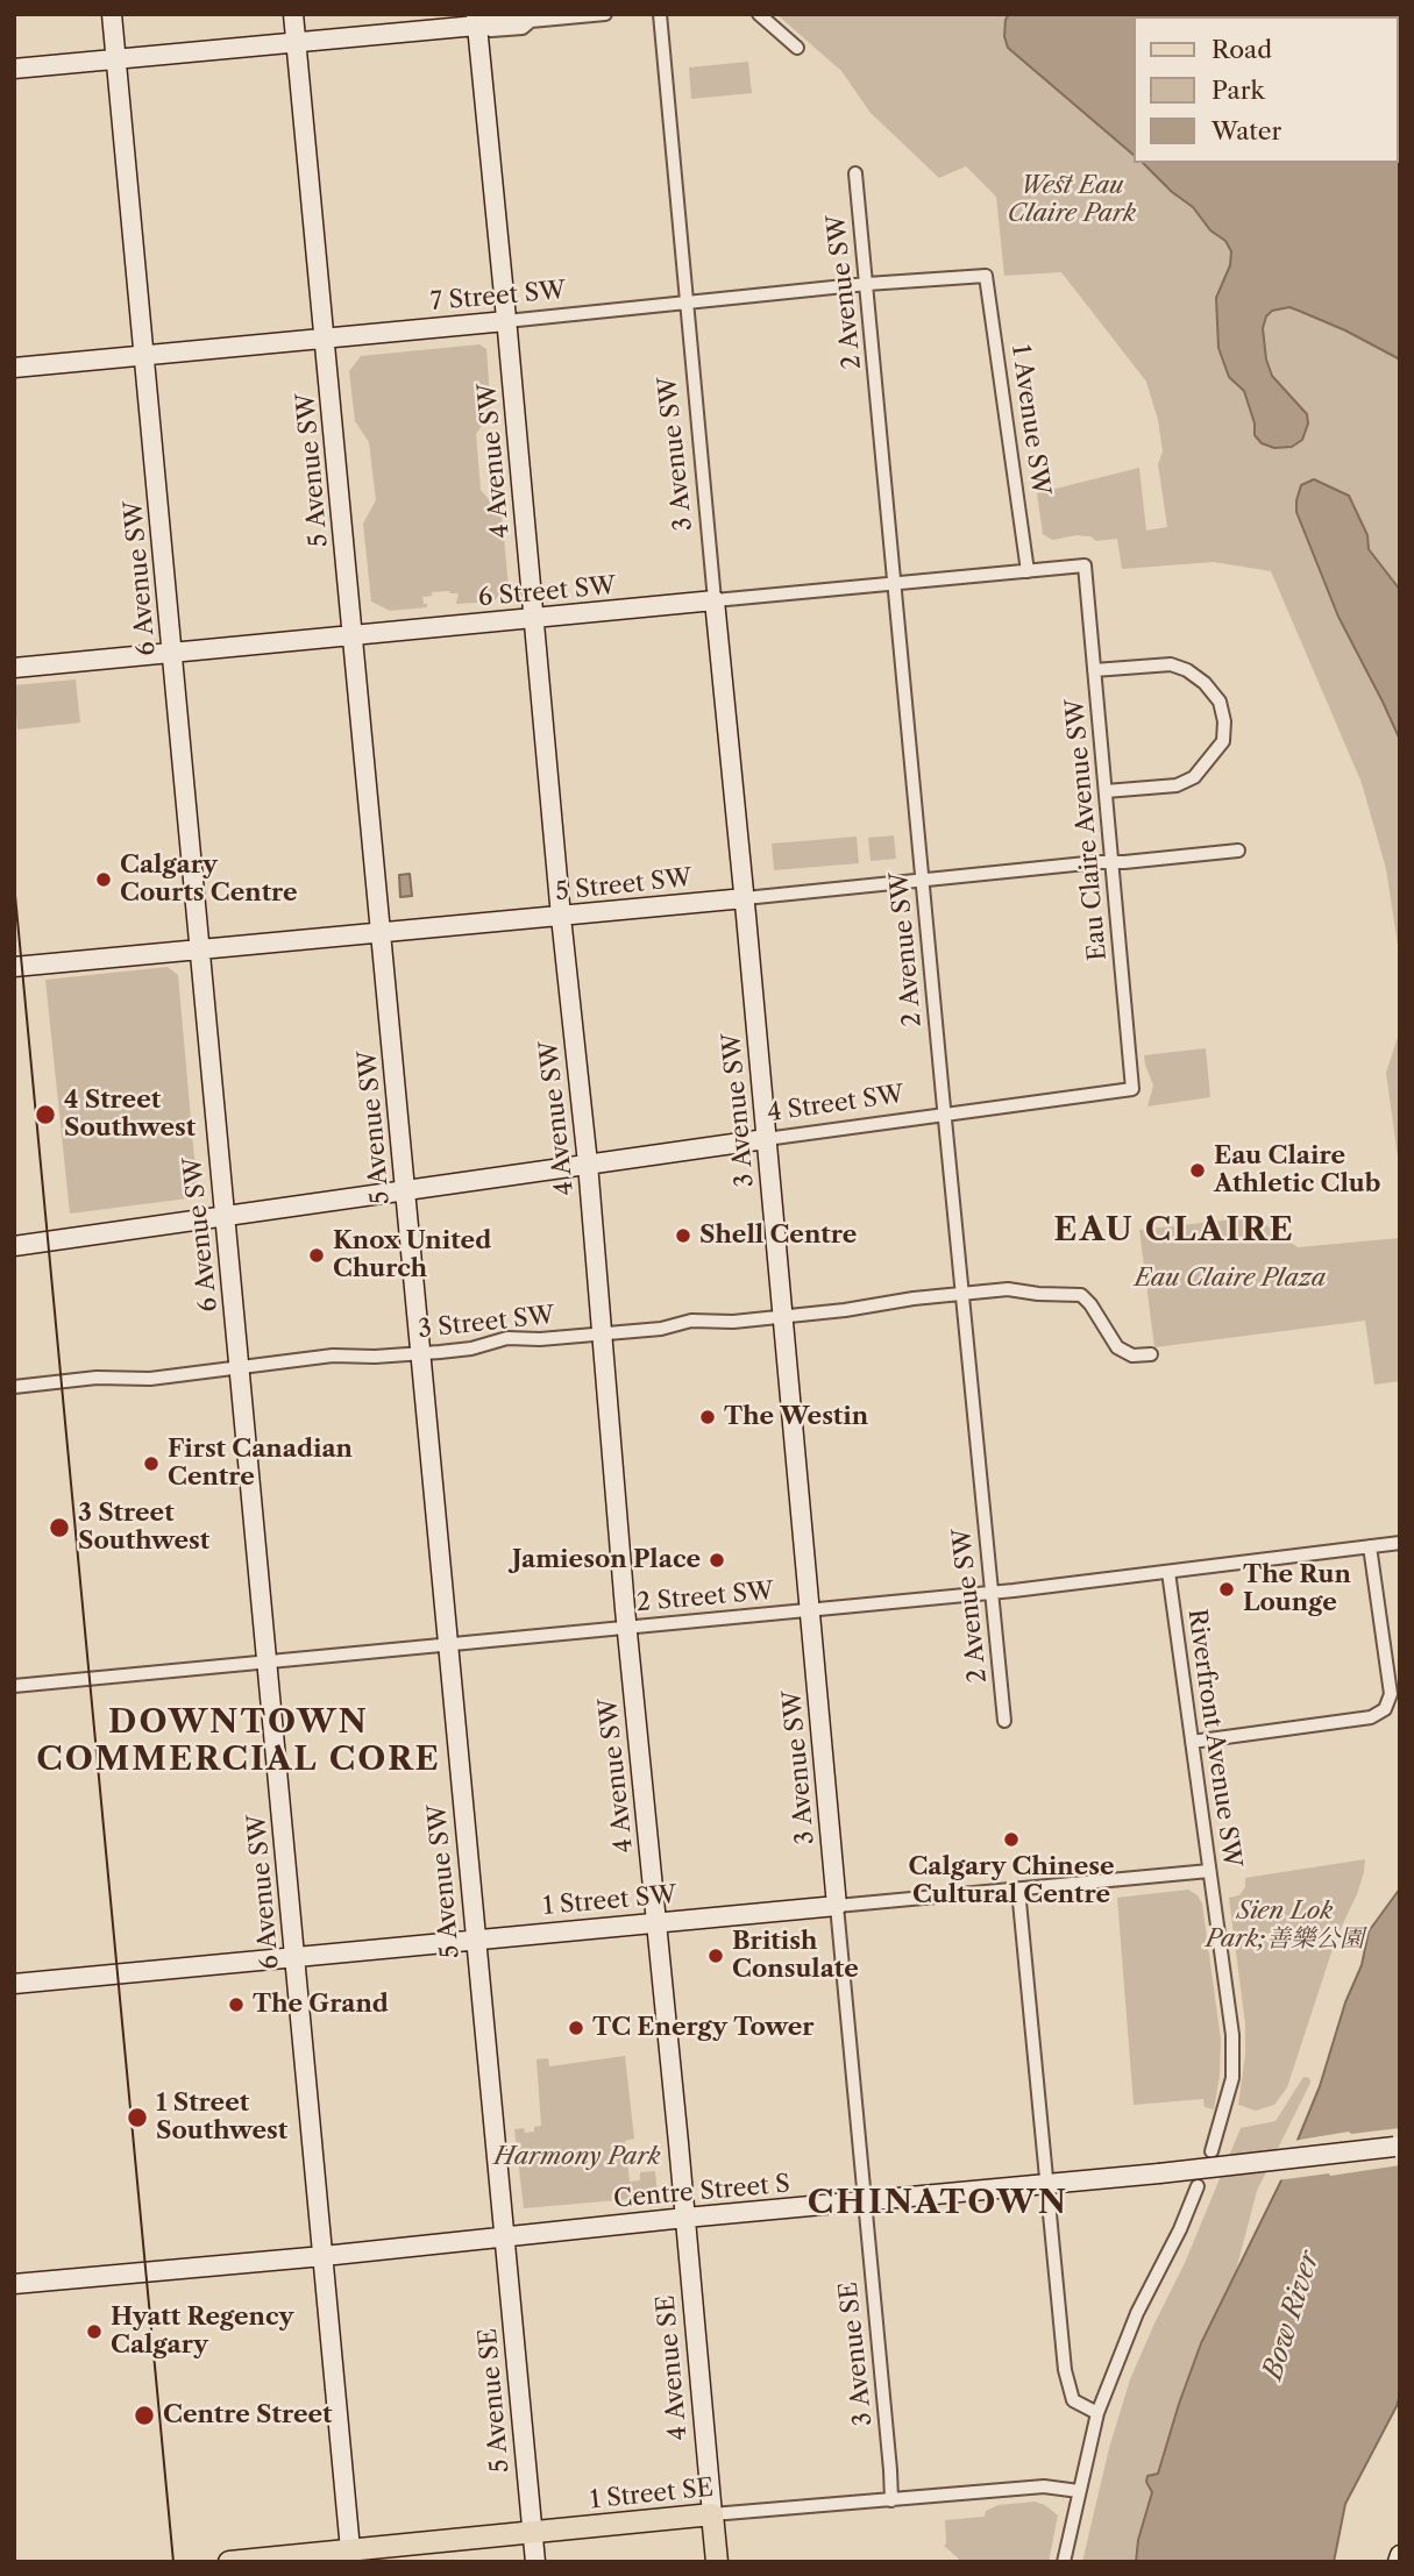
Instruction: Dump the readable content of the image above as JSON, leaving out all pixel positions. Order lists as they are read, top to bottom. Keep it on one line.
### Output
{"streets":{"main road":["7 Street SW","3 Avenue SW","4 Avenue SW","5 Avenue SW","6 Avenue SW","6 Street SW","5 Street SW","4 Street SW","1 Street SW","Centre Street S","4 Avenue SE","5 Avenue SE","1 Street SE"],"street":["2 Avenue SW","1 Avenue SW","Eau Claire Avenue SW","3 Street SW","2 Street SW","Riverfront Avenue SW","3 Avenue SE"]},"crossings":[["2 Avenue SW","7 Street SW"],["2 Avenue SW","6 Street SW"],["2 Avenue SW","5 Street SW"],["2 Avenue SW","4 Street SW"],["2 Avenue SW","3 Street SW"],["2 Avenue SW","2 Street SW"],["7 Street SW","1 Avenue SW"],["7 Street SW","3 Avenue SW"],["7 Street SW","4 Avenue SW"],["7 Street SW","5 Avenue SW"],["7 Street SW","6 Avenue SW"],["1 Avenue SW","6 Street SW"],["3 Avenue SW","6 Street SW"],["3 Avenue SW","5 Street SW"],["3 Avenue SW","4 Street SW"],["3 Avenue SW","3 Street SW"],["3 Avenue SW","2 Street SW"],["3 Avenue SW","1 Street SW"],["3 Avenue SW","Centre Street S"],["3 Avenue SW","3 Avenue SE"],["4 Avenue SW","6 Street SW"],["4 Avenue SW","5 Street SW"],["4 Avenue SW","4 Street SW"],["4 Avenue SW","3 Street SW"],["4 Avenue SW","2 Street SW"],["4 Avenue SW","1 Street SW"],["4 Avenue SW","Centre Street S"],["4 Avenue SW","4 Avenue SE"],["5 Avenue SW","6 Street SW"],["5 Avenue SW","5 Street SW"],["5 Avenue SW","4 Street SW"],["5 Avenue SW","3 Street SW"],["5 Avenue SW","2 Street SW"],["5 Avenue SW","1 Street SW"],["5 Avenue SW","Centre Street S"],["5 Avenue SW","5 Avenue SE"],["6 Avenue SW","6 Street SW"],["6 Avenue SW","5 Street SW"],["6 Avenue SW","4 Street SW"],["6 Avenue SW","3 Street SW"],["6 Avenue SW","2 Street SW"],["6 Avenue SW","1 Street SW"],["6 Avenue SW","Centre Street S"],["6 Avenue SW","1 Street SE"],["6 Street SW","Eau Claire Avenue SW"],["Eau Claire Avenue SW","5 Street SW"],["Eau Claire Avenue SW","4 Street SW"],["2 Street SW","Riverfront Avenue SW"],["Riverfront Avenue SW","1 Street SW"],["Centre Street S","3 Avenue SE"],["Centre Street S","4 Avenue SE"],["Centre Street S","5 Avenue SE"],["3 Avenue SE","1 Street SE"],["4 Avenue SE","1 Street SE"],["5 Avenue SE","1 Street SE"]],"districts":["EAU CLAIRE","DOWNTOWN COMMERCIAL CORE","CHINATOWN"],"water":["Bow River"],"parks":["West Eau Claire Park","Eau Claire Plaza","Sien Lok Park;善樂公園","Harmony Park"],"places":["Calgary Courts Centre","4 Street Southwest","Eau Claire Athletic Club","Shell Centre","Knox United Church","The Westin","First Canadian Centre","3 Street Southwest","Jamieson Place","The Run Lounge","Calgary Chinese Cultural Centre","British Consulate","The Grand","TC Energy Tower","1 Street Southwest","Hyatt Regency Calgary","Centre Street"],"legend":["Road","Park","Water"]}
